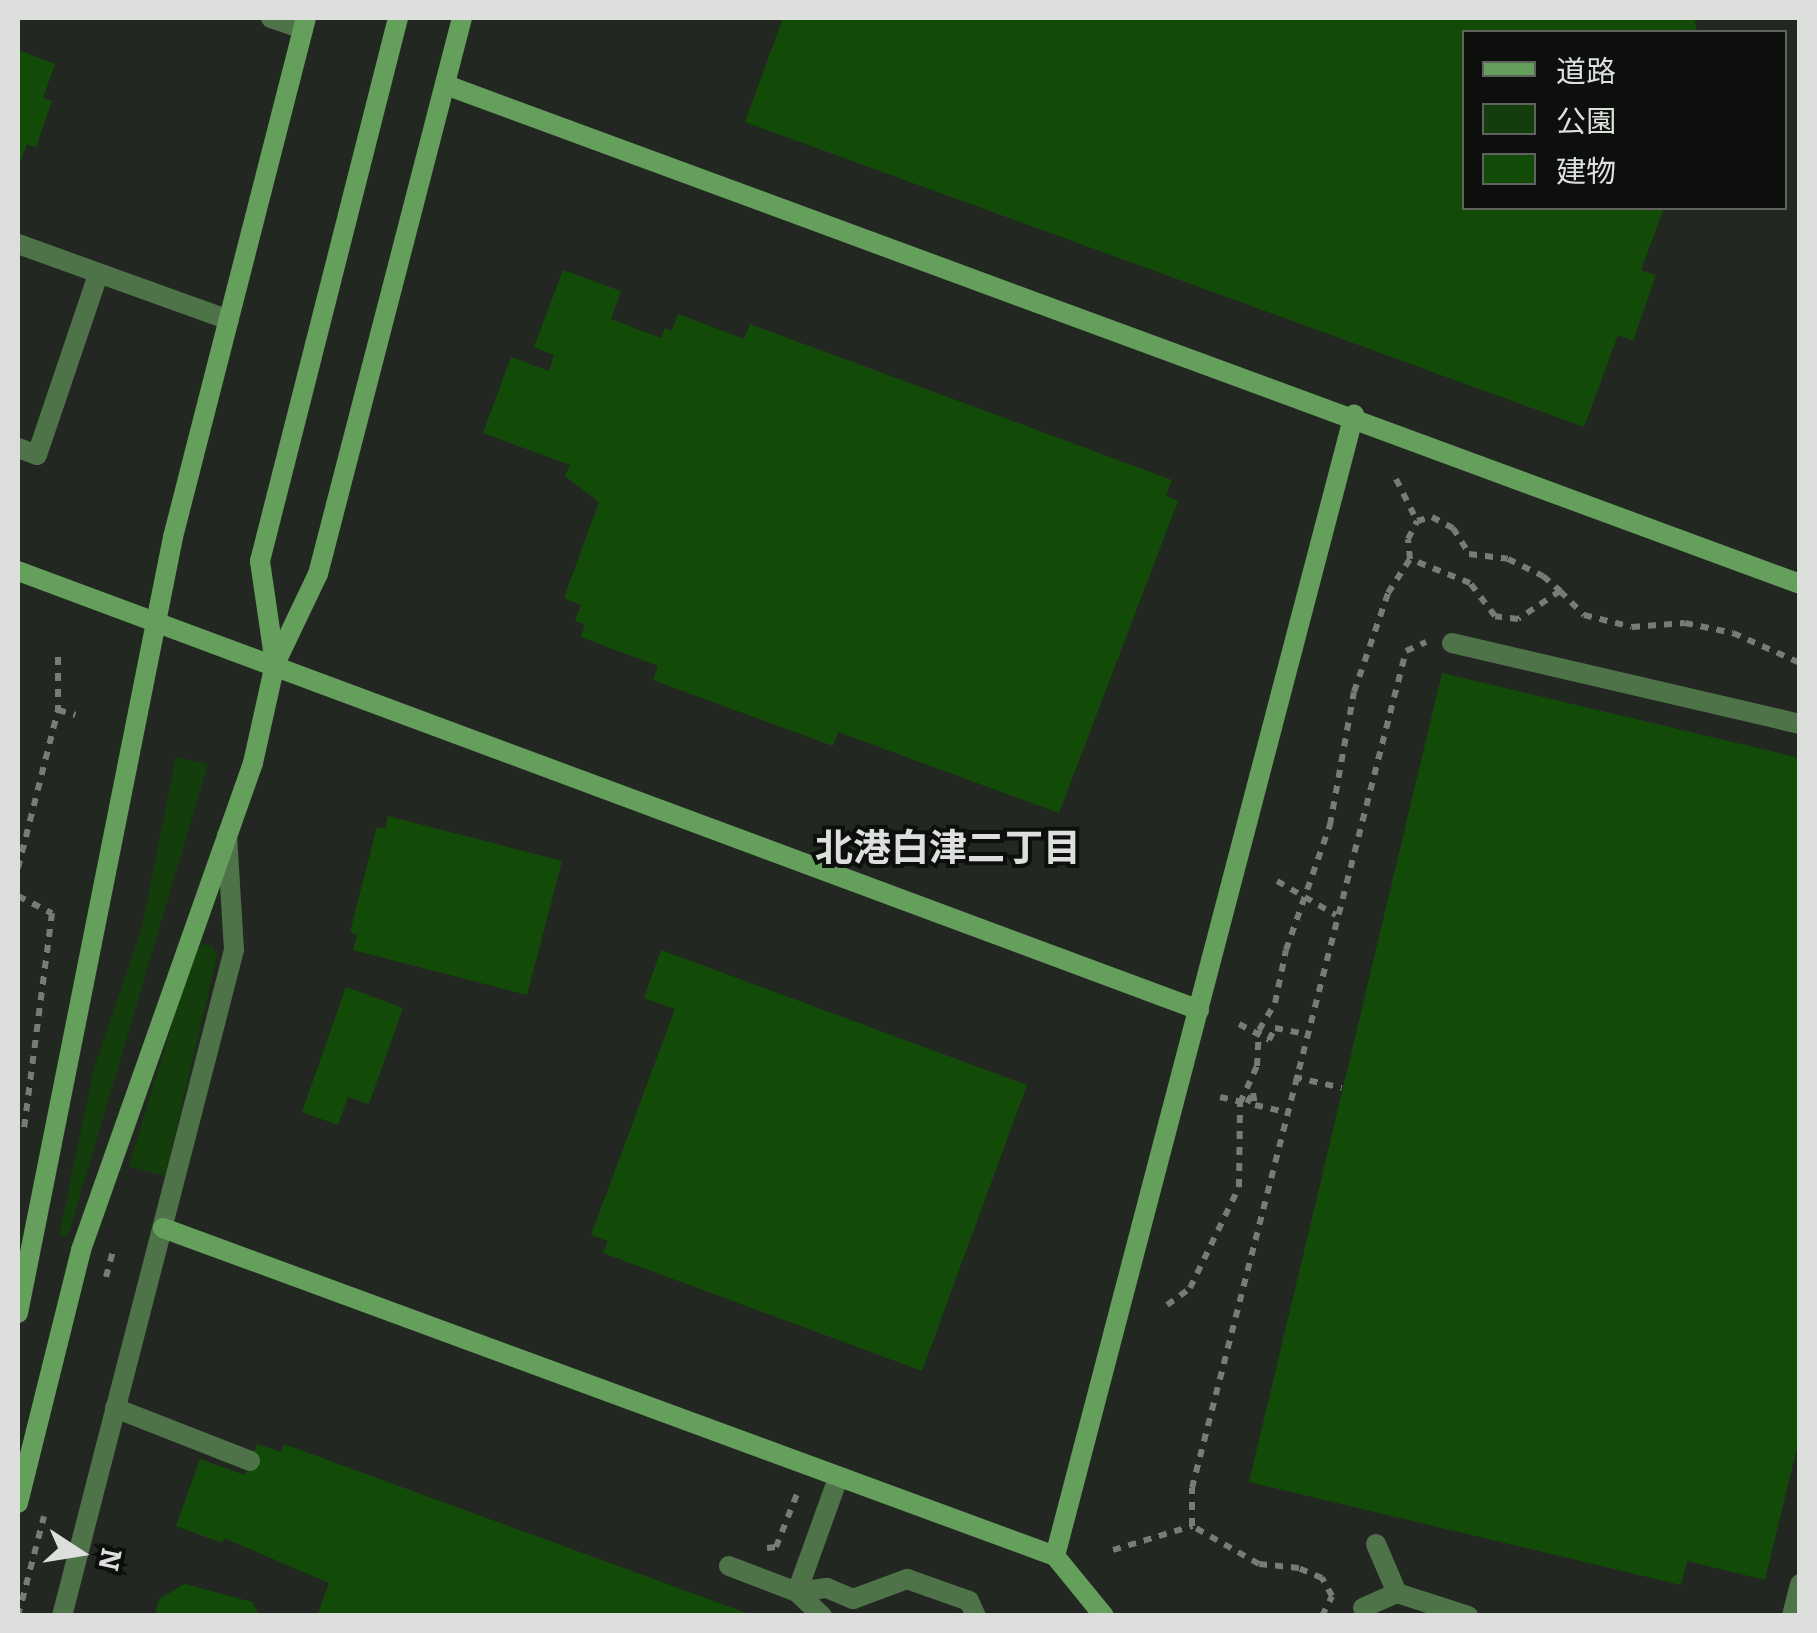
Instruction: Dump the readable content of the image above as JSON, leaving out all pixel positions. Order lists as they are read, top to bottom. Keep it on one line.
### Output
{"districts":["北港白津二丁目"],"legend":["道路","公園","建物"],"north":"right"}
